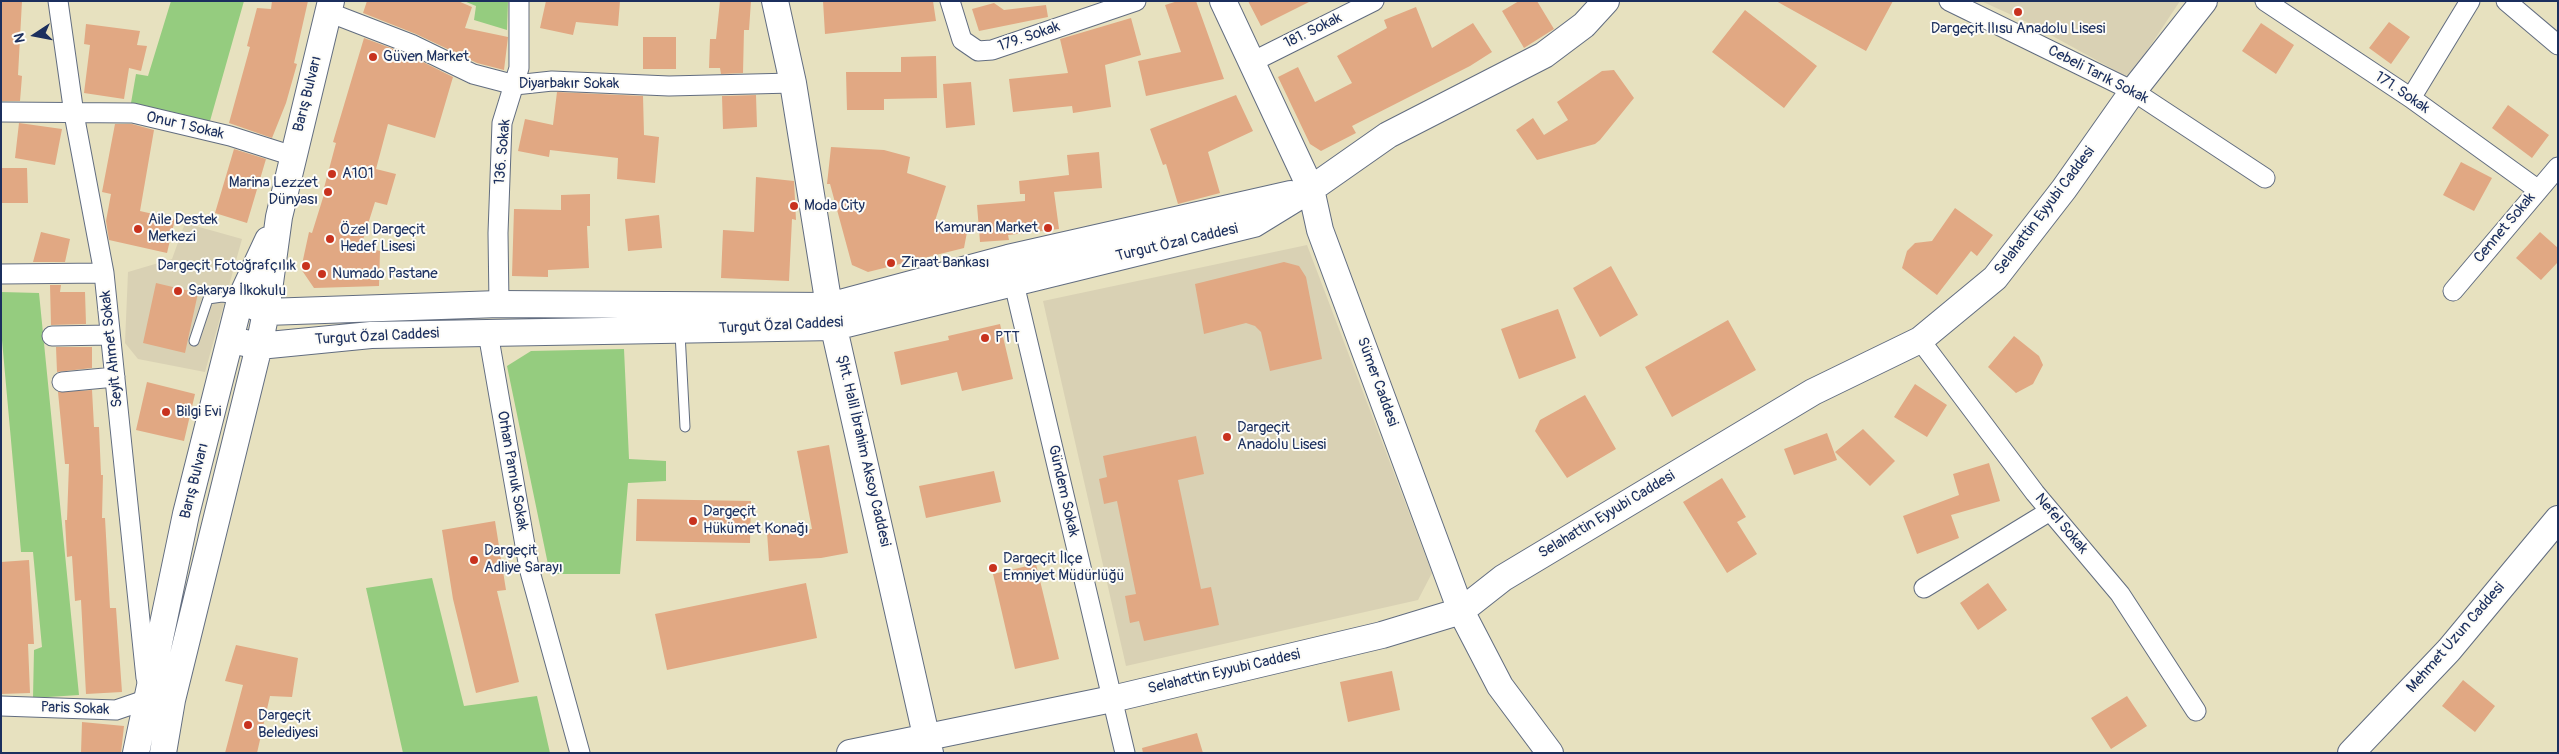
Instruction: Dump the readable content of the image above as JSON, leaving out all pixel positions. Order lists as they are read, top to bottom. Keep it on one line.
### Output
{"streets":{"street":["181. Sokak","179. Sokak","Cebeli Tarık Sokak","Diyarbakır Sokak","171. Sokak","Barış Bulvarı","Onur 1 Sokak","136. Sokak","Selahattin Eyyubi Caddesi","Cennet Sokak","Turgut Özal Caddesi","Seyit Ahmet Sokak","Sümer Caddesi","Şht. Halil İbrahim Aksoy Caddesi","Orhan Pamuk Sokak","Gündem Sokak","Nefel Sokak","Mehmet Uzun Caddesi","Paris Sokak"]},"crossings":[["181. Sokak","Sümer Caddesi"],["Cebeli Tarık Sokak","Selahattin Eyyubi Caddesi"],["Diyarbakır Sokak","Barış Bulvarı"],["Diyarbakır Sokak","136. Sokak"],["Diyarbakır Sokak","Şht. Halil İbrahim Aksoy Caddesi"],["171. Sokak","Cennet Sokak"],["Barış Bulvarı","Onur 1 Sokak"],["Barış Bulvarı","Turgut Özal Caddesi"],["Barış Bulvarı","Seyit Ahmet Sokak"],["Barış Bulvarı","Paris Sokak"],["Onur 1 Sokak","Seyit Ahmet Sokak"],["136. Sokak","Turgut Özal Caddesi"],["Selahattin Eyyubi Caddesi","Sümer Caddesi"],["Selahattin Eyyubi Caddesi","Şht. Halil İbrahim Aksoy Caddesi"],["Selahattin Eyyubi Caddesi","Gündem Sokak"],["Selahattin Eyyubi Caddesi","Nefel Sokak"],["Turgut Özal Caddesi","Sümer Caddesi"],["Turgut Özal Caddesi","Şht. Halil İbrahim Aksoy Caddesi"],["Turgut Özal Caddesi","Orhan Pamuk Sokak"],["Turgut Özal Caddesi","Gündem Sokak"],["Seyit Ahmet Sokak","Paris Sokak"]],"places":["Dargeçit Ilısu Anadolu Lisesi","Güven Market","A101","Marina Lezzet Dünyası","Moda City","Kamuran Market","Aile Destek Merkezi","Özel Dargeçit Hedef Lisesi","Ziraat Bankası","Dargeçit Fotoğrafçılık","Numado Pastane","Sakarya İlkokulu","PTT","Bilgi Evi","Dargeçit Anadolu Lisesi","Dargeçit Hükümet Konağı","Dargeçit Adliye Sarayı","Dargeçit İlçe Emniyet Müdürlüğü","Dargeçit Belediyesi"],"north":"left"}
